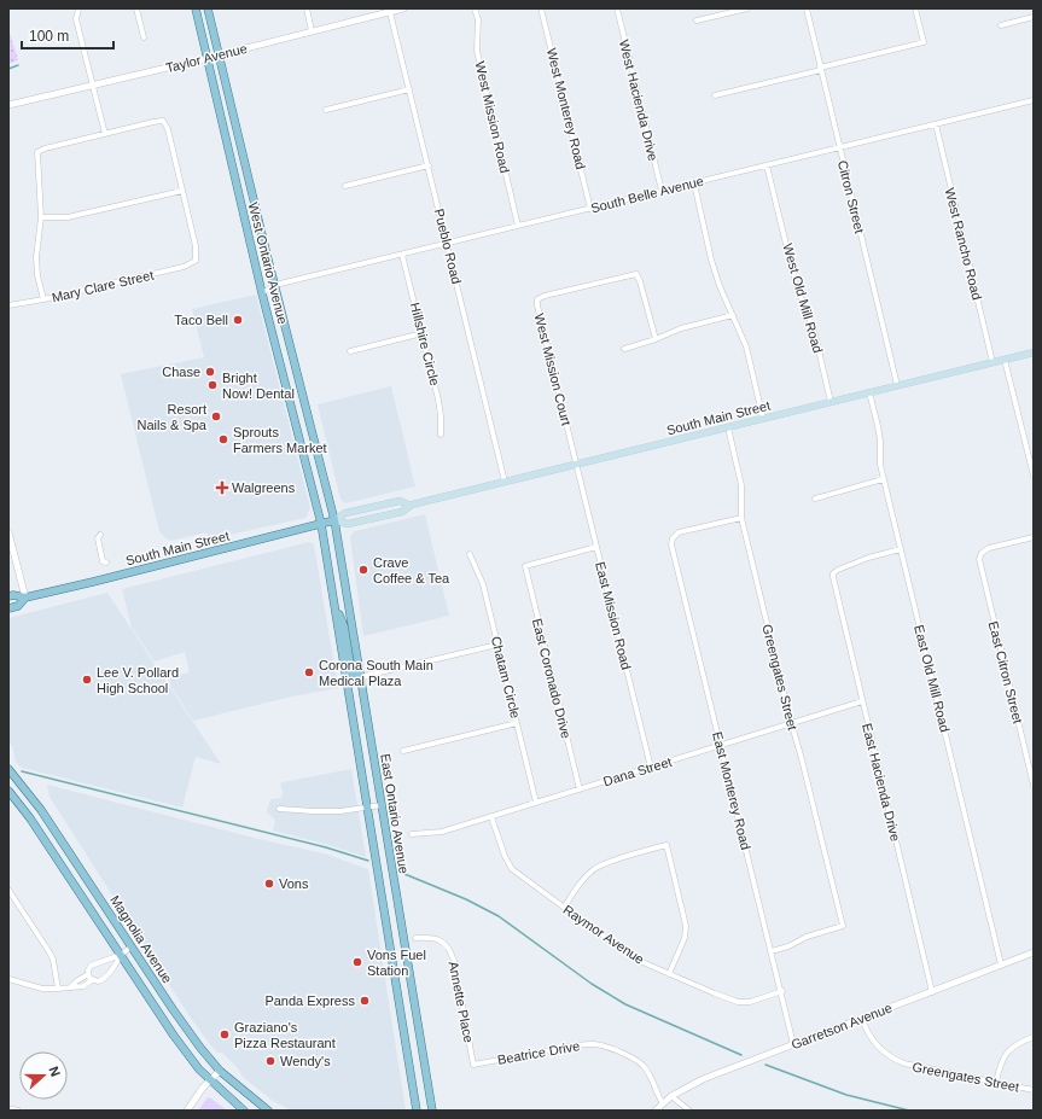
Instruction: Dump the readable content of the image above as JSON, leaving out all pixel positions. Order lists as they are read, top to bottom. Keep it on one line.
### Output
{"streets":{"main road":["West Ontario Avenue","South Main Street","East Ontario Avenue","Magnolia Avenue"],"street":["Taylor Avenue","West Hacienda Drive","West Monterey Road","West Mission Road","South Belle Avenue","Citron Street","West Rancho Road","Pueblo Road","Mary Clare Street","West Old Mill Road","Hillshire Circle","West Mission Court","East Mission Road","East Citron Street","Chatam Circle","Greengates Street","East Coronado Drive","East Old Mill Road","Dana Street","East Hacienda Drive","East Monterey Road","Raymor Avenue","Annette Place","Garretson Avenue","Beatrice Drive"]},"crossings":[["Taylor Avenue","Pueblo Road"],["Taylor Avenue","West Ontario Avenue"],["West Hacienda Drive","South Belle Avenue"],["West Monterey Road","South Belle Avenue"],["West Mission Road","South Belle Avenue"],["South Belle Avenue","Citron Street"],["South Belle Avenue","West Rancho Road"],["South Belle Avenue","Pueblo Road"],["South Belle Avenue","West Ontario Avenue"],["South Belle Avenue","West Old Mill Road"],["South Belle Avenue","Hillshire Circle"],["Citron Street","South Main Street"],["West Rancho Road","South Main Street"],["Pueblo Road","South Main Street"],["West Ontario Avenue","South Main Street"],["West Ontario Avenue","East Ontario Avenue"],["West Old Mill Road","South Main Street"],["West Mission Court","South Main Street"],["West Mission Court","East Mission Road"],["South Main Street","East Mission Road"],["South Main Street","Greengates Street"],["South Main Street","East Old Mill Road"],["South Main Street","East Ontario Avenue"],["East Mission Road","East Coronado Drive"],["East Mission Road","Dana Street"],["Chatam Circle","Dana Street"],["Greengates Street","Dana Street"],["Greengates Street","East Monterey Road"],["Greengates Street","Garretson Avenue"],["East Coronado Drive","Dana Street"],["East Old Mill Road","East Hacienda Drive"],["East Old Mill Road","Garretson Avenue"],["Dana Street","East Hacienda Drive"],["Dana Street","East Monterey Road"],["Dana Street","Raymor Avenue"],["East Hacienda Drive","Garretson Avenue"],["East Monterey Road","Raymor Avenue"],["East Monterey Road","Garretson Avenue"],["Annette Place","Beatrice Drive"],["Garretson Avenue","Beatrice Drive"]],"places":{"other":["Taco Bell","Chase","Bright Now! Dental","Resort Nails & Spa","Sprouts Farmers Market","Crave Coffee & Tea","Corona South Main Medical Plaza","Lee V. Pollard High School","Vons","Vons Fuel Station","Panda Express","Graziano's Pizza Restaurant","Wendy's"],"health":["Walgreens"]},"scale_bar":"100 m","north":"right"}
